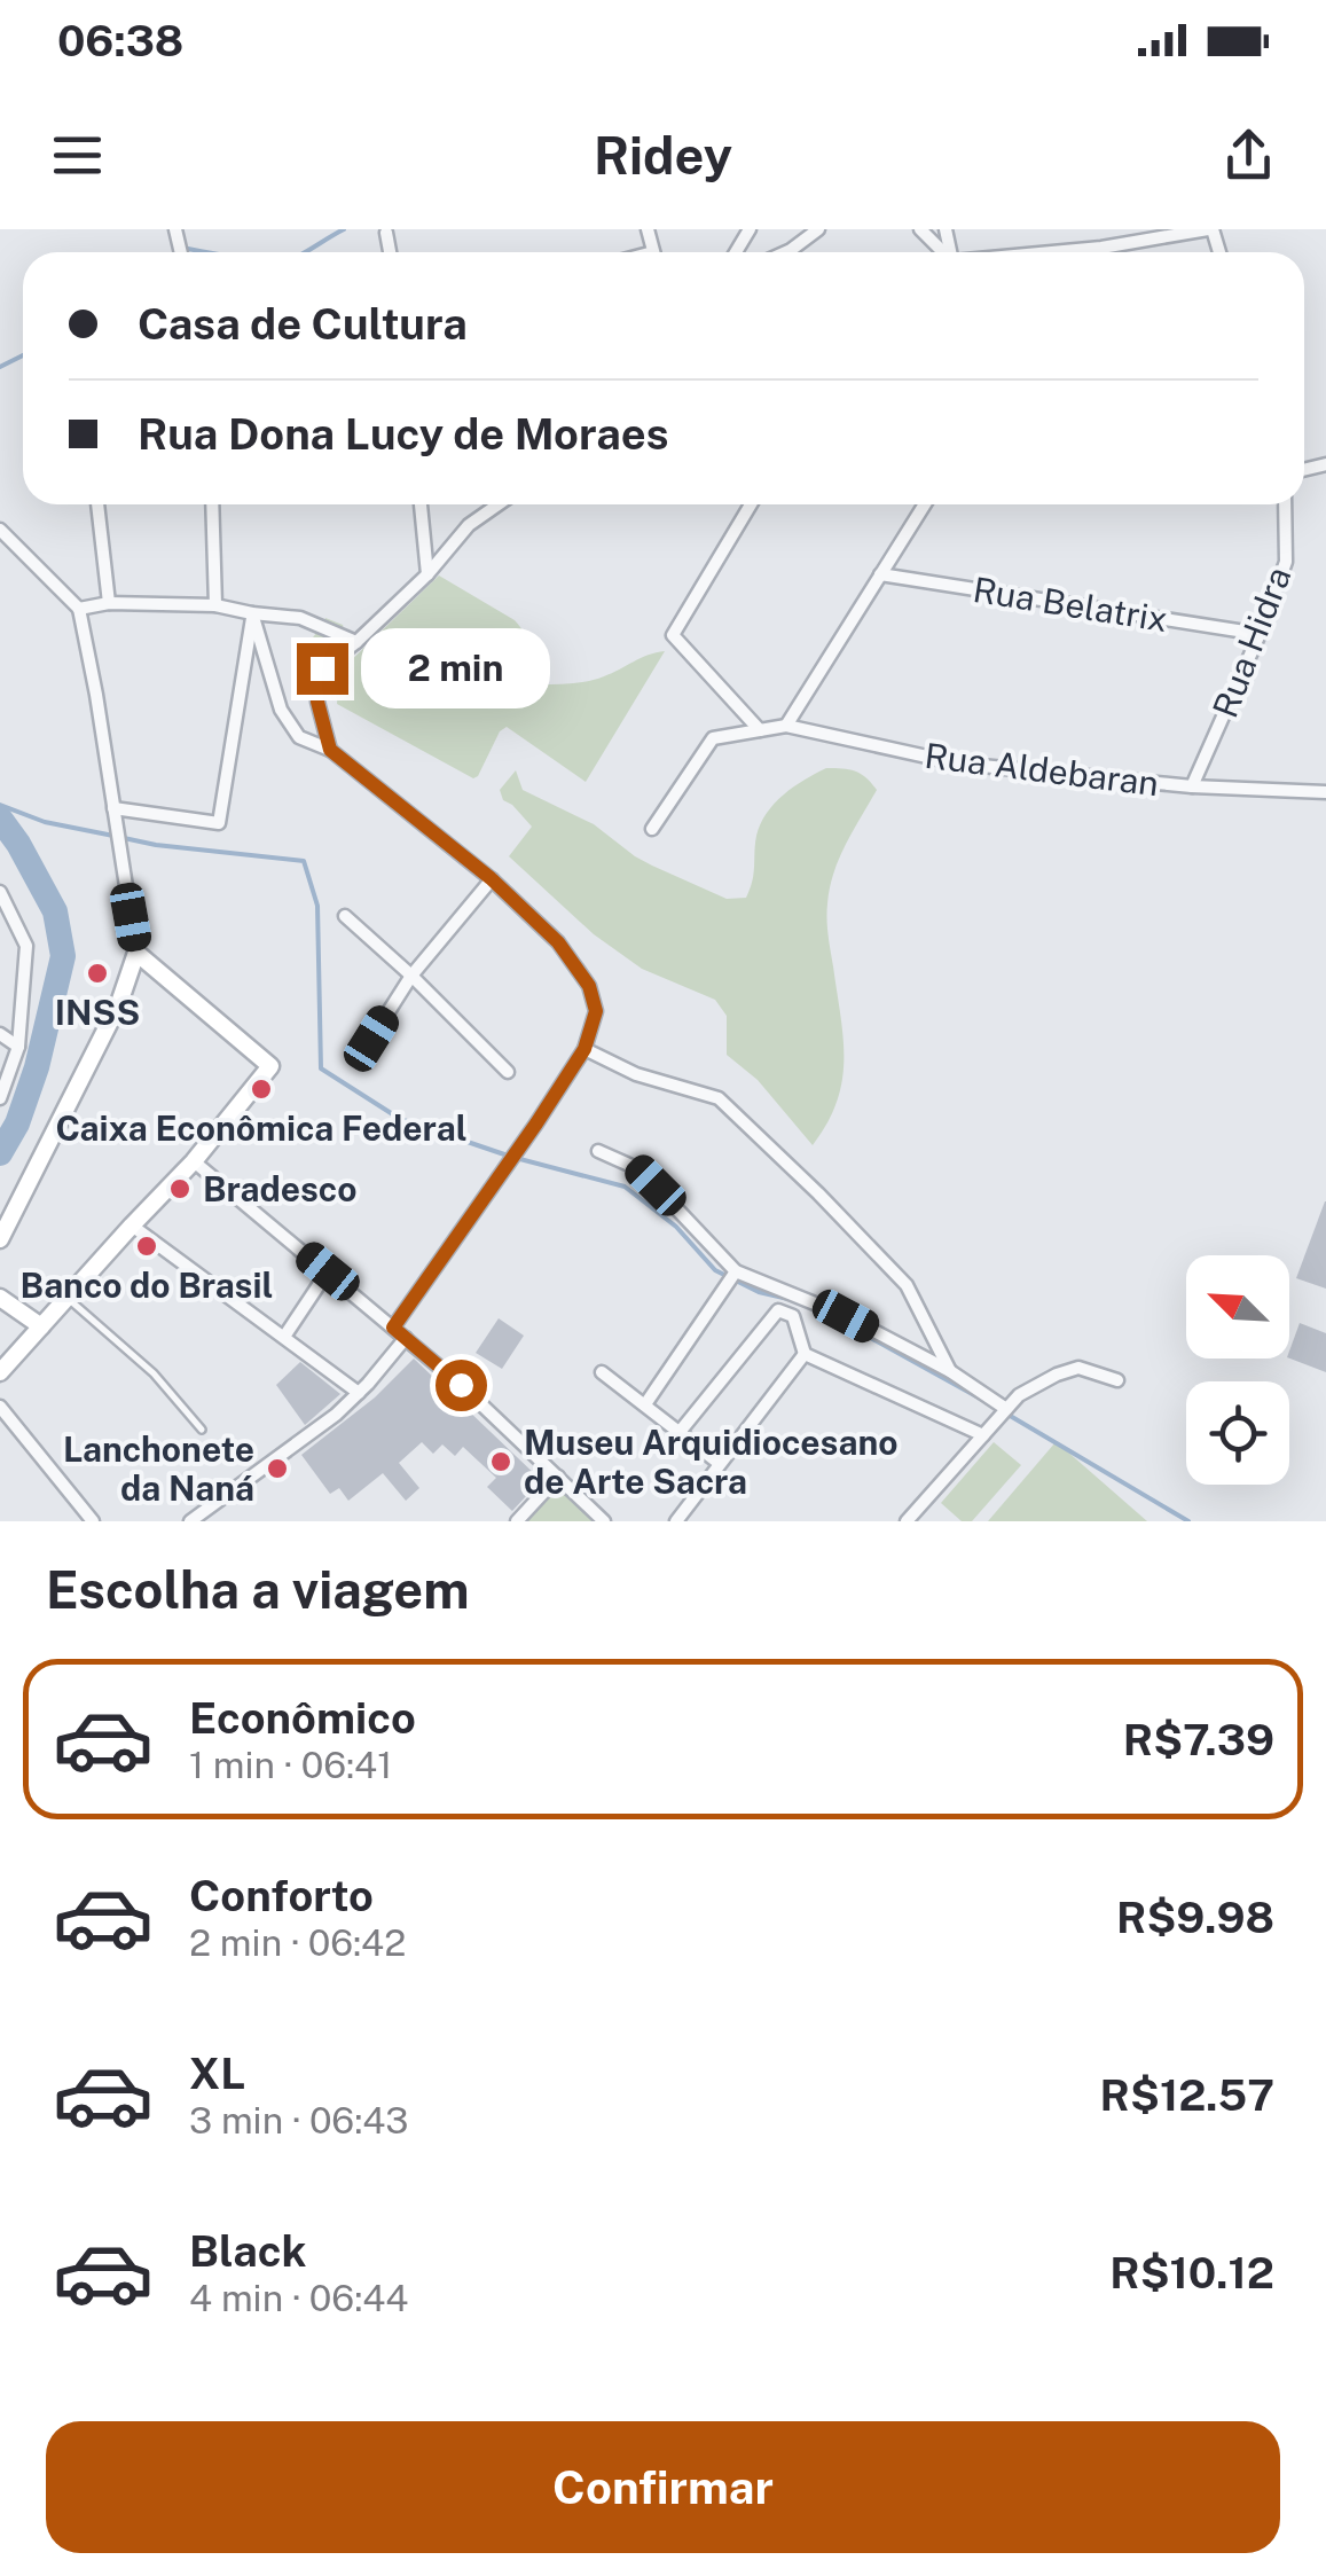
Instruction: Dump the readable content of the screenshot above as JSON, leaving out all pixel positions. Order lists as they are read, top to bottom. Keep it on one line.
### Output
{"streets":{"street":["Rua Belatrix","Rua Hidra","Rua Aldebaran"]},"crossings":[["Rua Belatrix","Rua Hidra"],["Rua Hidra","Rua Aldebaran"]],"places":["INSS","Caixa Econômica Federal","Bradesco","Banco do Brasil","Museu Arquidiocesano de Arte Sacra","Lanchonete da Naná"],"north":"top left","page":{"status":"06:38","header":"Ridey","banner":["Casa de Cultura","Rua Dona Lucy de Moraes"],"bubble":"2 min","heading":"Escolha a viagem","list":[{"name":"Econômico","note":"1 min · 06:41","value":"R$7.39"},{"name":"Conforto","note":"2 min · 06:42","value":"R$9.98"},{"name":"XL","note":"3 min · 06:43","value":"R$12.57"},{"name":"Black","note":"4 min · 06:44","value":"R$10.12"}],"buttons":"Confirmar"}}
